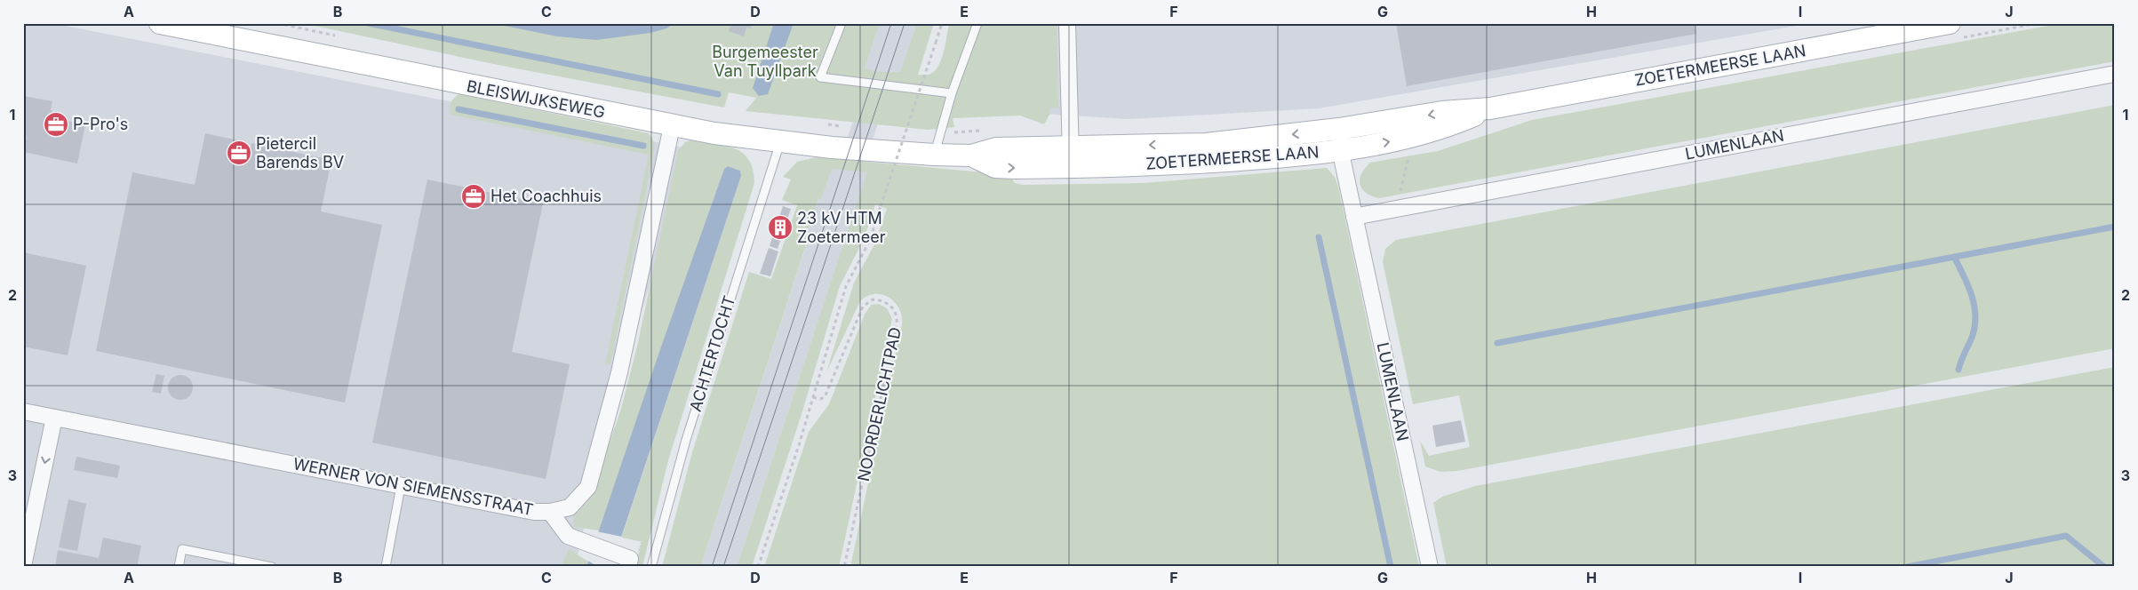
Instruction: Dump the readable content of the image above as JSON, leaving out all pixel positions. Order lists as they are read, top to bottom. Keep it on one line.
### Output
{"streets":{"street":["ZOETERMEERSE LAAN","BLEISWIJKSEWEG","LUMENLAAN","WERNER VON SIEMENSSTRAAT"],"lane":["ACHTERTOCHT"],"path":["NOORDERLICHTPAD"]},"crossings":[["ZOETERMEERSE LAAN","BLEISWIJKSEWEG"],["ZOETERMEERSE LAAN","LUMENLAAN"],["BLEISWIJKSEWEG","ACHTERTOCHT"],["BLEISWIJKSEWEG","WERNER VON SIEMENSSTRAAT"]],"parks":["Burgemeester Van Tuyllpark"],"places":{"office":["P-Pro's","Pietercil Barends BV","Het Coachhuis"],"building":["23 kV HTM Zoetermeer"]},"grid":{"columns":["A","B","C","D","E","F","G","H","I","J"],"rows":["1","2","3"]}}
